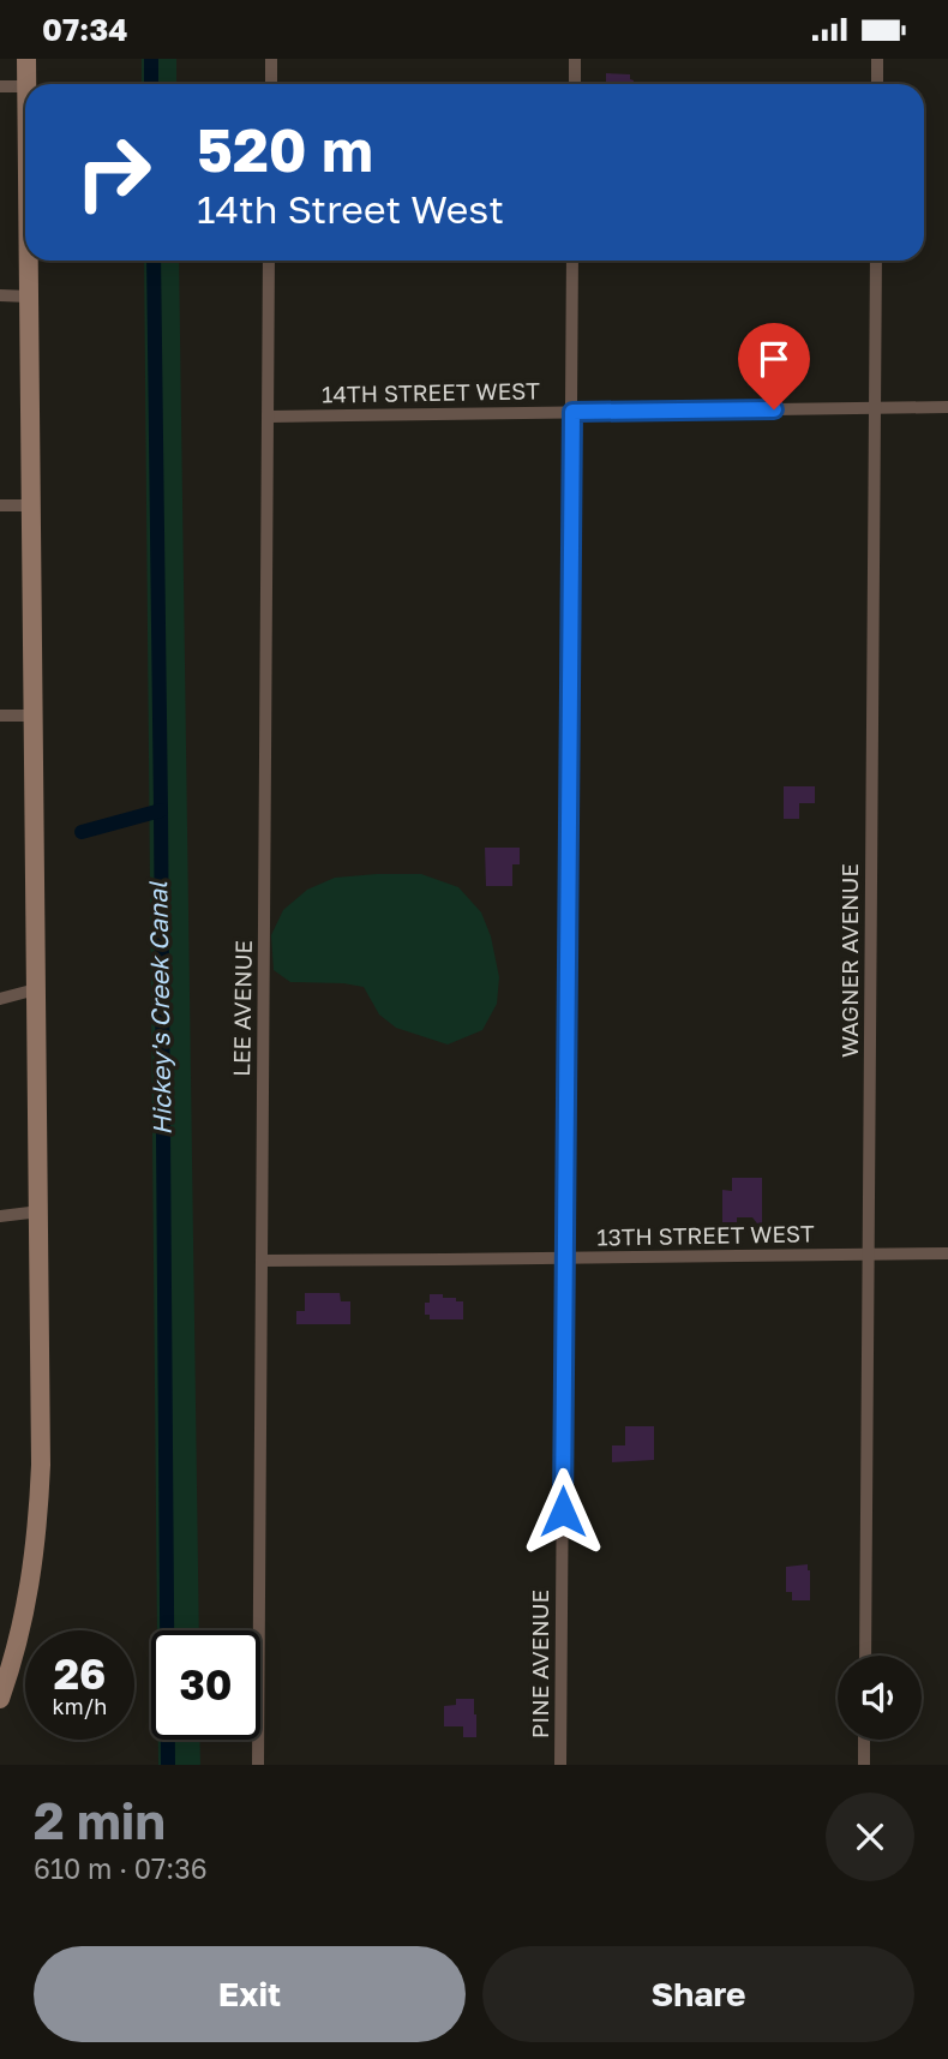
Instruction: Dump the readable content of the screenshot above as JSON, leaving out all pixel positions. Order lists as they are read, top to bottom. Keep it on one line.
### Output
{"streets":{"street":["14TH STREET WEST","WAGNER AVENUE","LEE AVENUE","13TH STREET WEST","PINE AVENUE"]},"crossings":[["14TH STREET WEST","WAGNER AVENUE"],["14TH STREET WEST","LEE AVENUE"],["14TH STREET WEST","PINE AVENUE"],["WAGNER AVENUE","13TH STREET WEST"],["LEE AVENUE","13TH STREET WEST"],["13TH STREET WEST","PINE AVENUE"]],"water":["Hickey's Creek Canal"],"page":{"status":"07:34","turn":["520 m","14th Street West"],"speed":"26 km/h","limit":"30","heading":["2 min","610 m · 07:36"],"buttons":["Exit","Share"]}}
